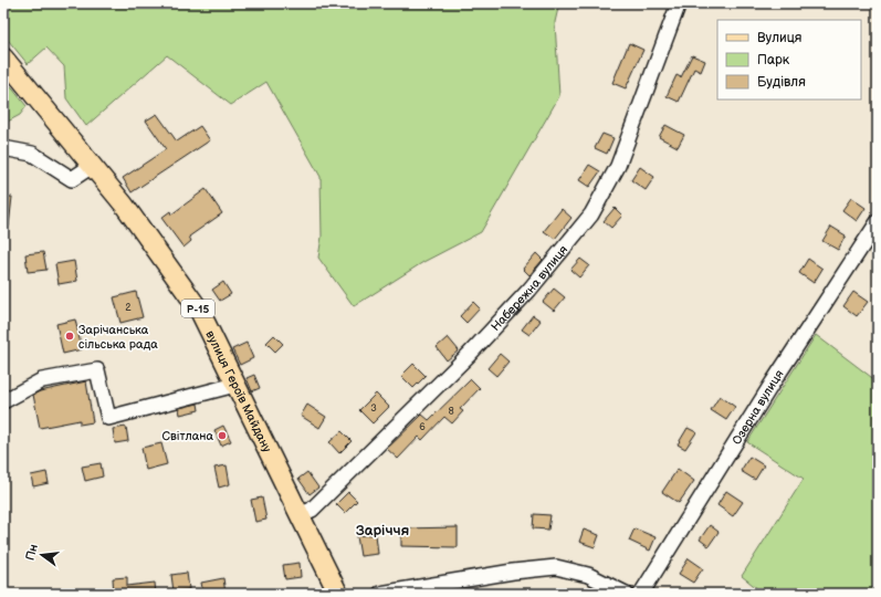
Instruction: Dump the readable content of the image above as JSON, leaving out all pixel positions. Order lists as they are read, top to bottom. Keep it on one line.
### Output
{"streets":{"main road":["Р-15","вулиця Героїв Майдану"],"street":["Набережна вулиця","Озерна вулиця"]},"crossings":[["Набережна вулиця","вулиця Героїв Майдану"]],"districts":["Заріччя"],"places":["Зарічанська сільська рада","Світлана"],"house_numbers":["2","3","8","6"],"legend":["Вулиця","Парк","Будівля"],"north":"left"}
